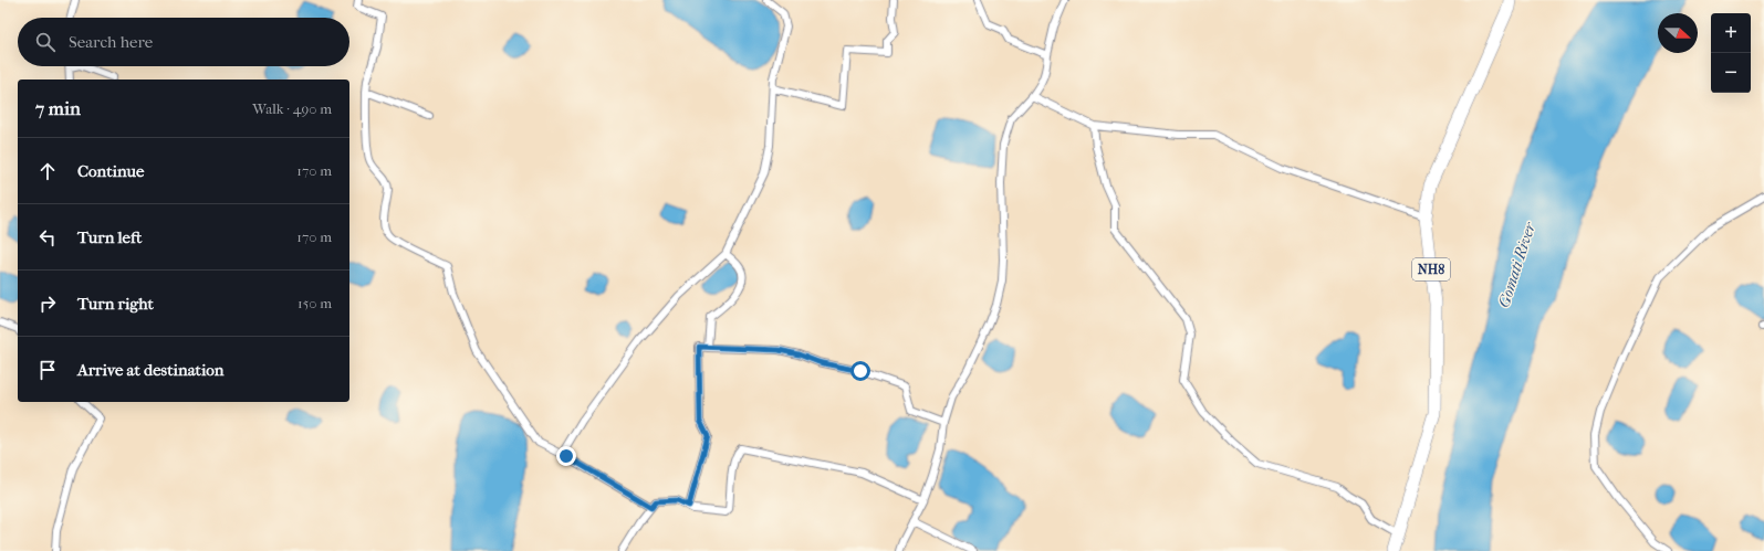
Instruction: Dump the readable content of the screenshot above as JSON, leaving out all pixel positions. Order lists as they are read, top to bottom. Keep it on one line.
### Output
{"streets":{"highway":["NH8"]},"water":["Gomati River"],"north":"right","page":{"map_buttons":["+","−"],"search":"Search here","heading":["7 min","Walk · 490 m"],"list":[["Continue","170 m"],["Turn left","170 m"],["Turn right","150 m"],"Arrive at destination"]}}
